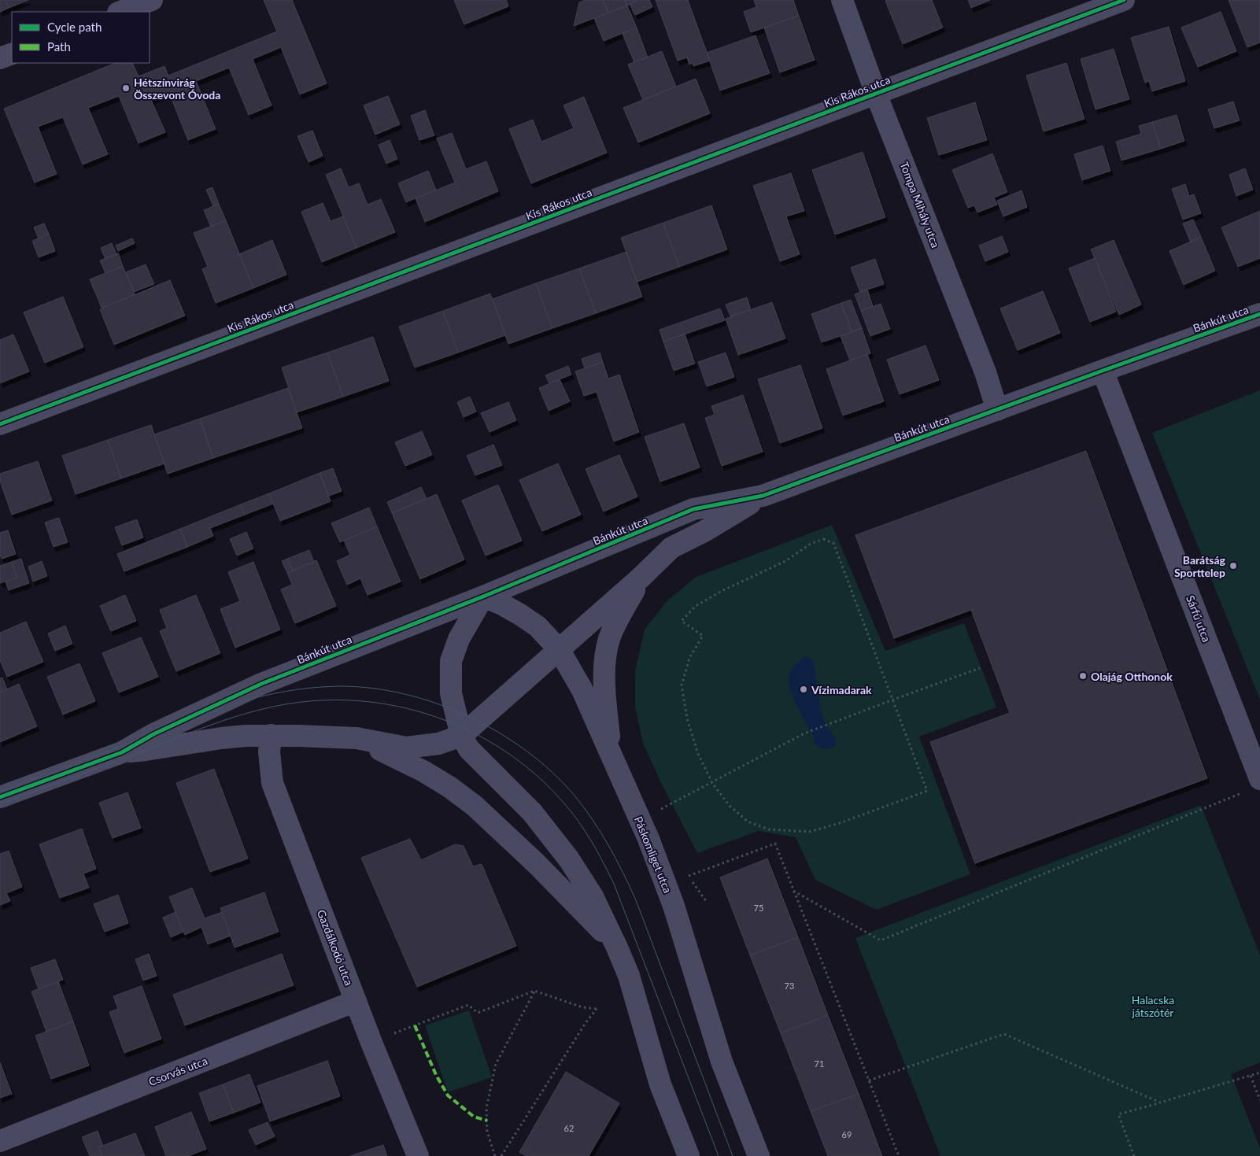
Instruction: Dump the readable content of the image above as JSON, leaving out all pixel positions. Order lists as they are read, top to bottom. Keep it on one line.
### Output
{"streets":{"street":["Kis Rákos utca","Tompa Mihály utca","Bánkút utca","Sárfű utca","Páskomliget utca","Gazdálkodó utca","Csorvás utca"]},"crossings":[["Kis Rákos utca","Tompa Mihály utca"],["Tompa Mihály utca","Bánkút utca"],["Bánkút utca","Sárfű utca"],["Bánkút utca","Páskomliget utca"],["Bánkút utca","Gazdálkodó utca"],["Gazdálkodó utca","Csorvás utca"]],"parks":["Halacska játszótér"],"places":["Hétszínvirág Összevont Óvoda","Barátság Sporttelep","Olajág Otthonok","Vízimadarak"],"house_numbers":["75","73","71","62","69"],"legend":["Cycle path","Path"]}
